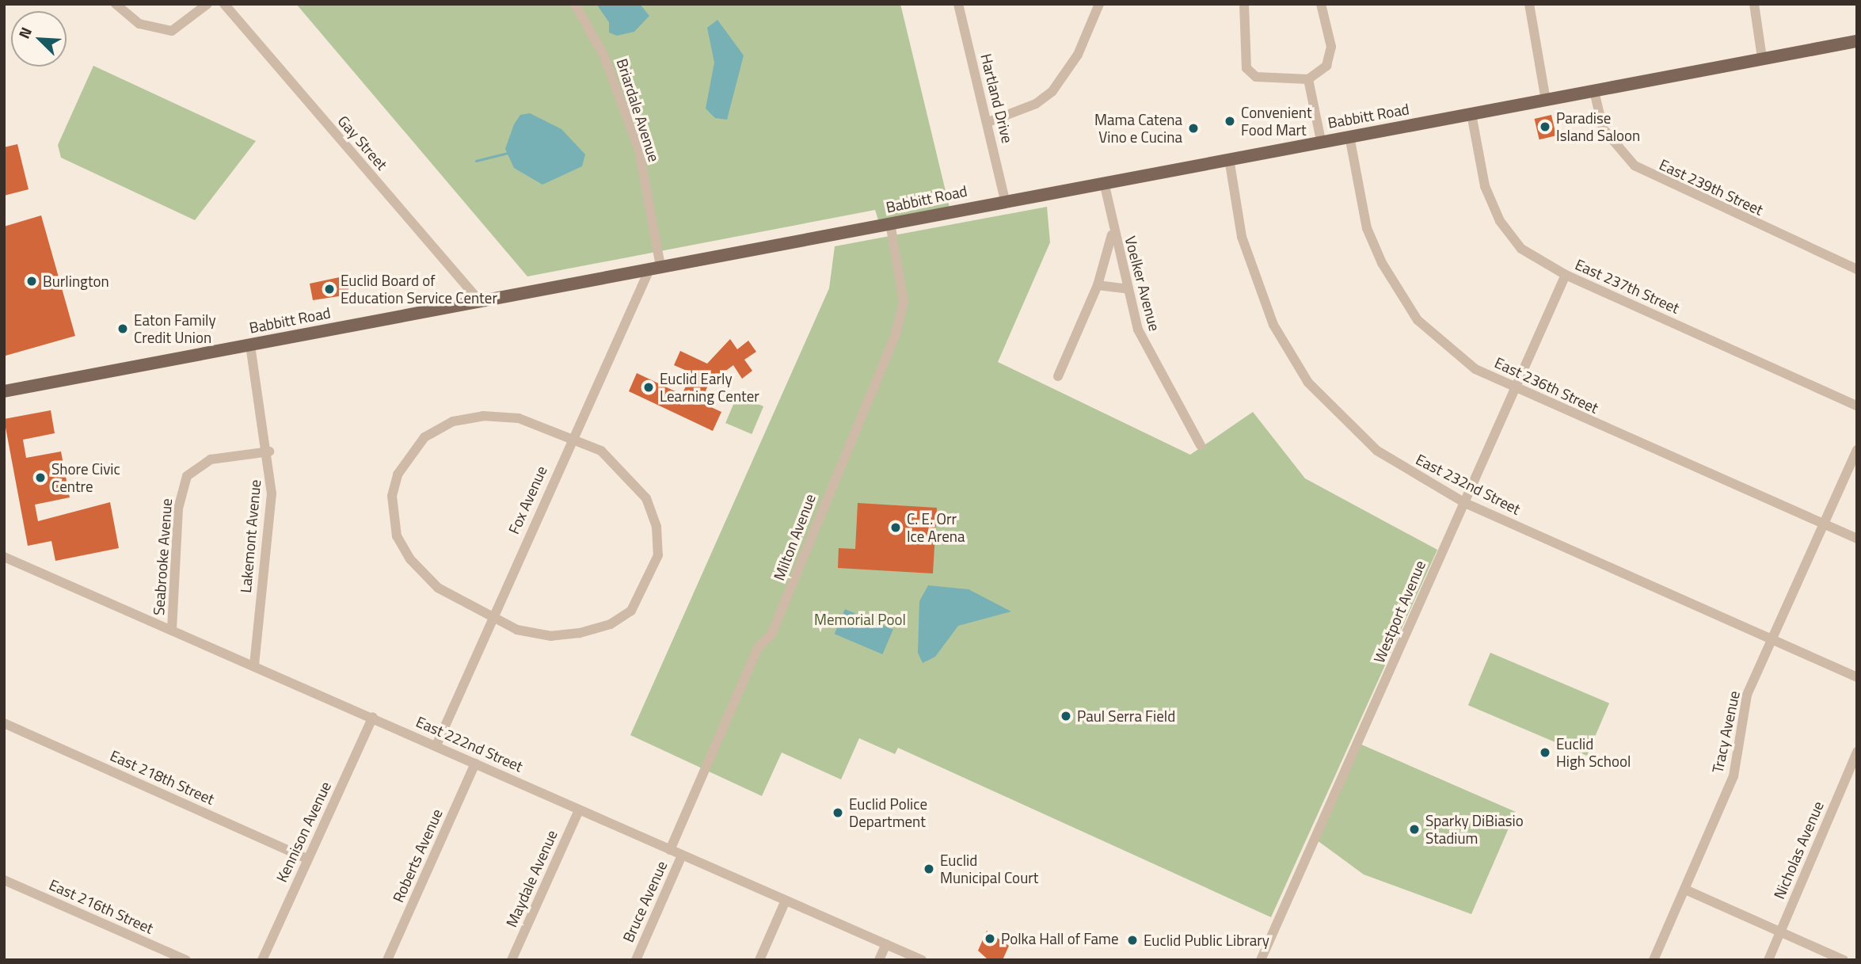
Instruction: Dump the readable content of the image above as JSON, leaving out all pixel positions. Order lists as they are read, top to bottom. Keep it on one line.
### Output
{"streets":{"main road":["Babbitt Road"],"street":["Hartland Drive","Briardale Avenue","Gay Street","East 239th Street","Voelker Avenue","East 237th Street","East 236th Street","East 232nd Street","Fox Avenue","Lakemont Avenue","Milton Avenue","Seabrooke Avenue","Westport Avenue","Tracy Avenue","East 222nd Street","East 218th Street","Kennison Avenue","Nicholas Avenue","Roberts Avenue","Maydale Avenue","Bruce Avenue","East 216th Street"]},"crossings":[["Hartland Drive","Babbitt Road"],["Briardale Avenue","Babbitt Road"],["Briardale Avenue","Fox Avenue"],["Babbitt Road","Gay Street"],["Babbitt Road","East 239th Street"],["Babbitt Road","Voelker Avenue"],["Babbitt Road","East 237th Street"],["Babbitt Road","East 236th Street"],["Babbitt Road","East 232nd Street"],["Babbitt Road","Fox Avenue"],["Babbitt Road","Lakemont Avenue"],["Babbitt Road","Milton Avenue"],["East 237th Street","Westport Avenue"],["East 236th Street","Westport Avenue"],["East 236th Street","Tracy Avenue"],["East 232nd Street","Westport Avenue"],["East 232nd Street","Tracy Avenue"],["Fox Avenue","East 222nd Street"],["Lakemont Avenue","Seabrooke Avenue"],["Lakemont Avenue","East 222nd Street"],["Milton Avenue","East 222nd Street"],["Seabrooke Avenue","East 222nd Street"],["East 222nd Street","Kennison Avenue"],["East 222nd Street","Roberts Avenue"],["East 222nd Street","Maydale Avenue"],["East 222nd Street","Bruce Avenue"],["East 218th Street","Kennison Avenue"]],"parks":["Memorial Pool"],"places":["Convenient Food Mart","Paradise Island Saloon","Mama Catena Vino e Cucina","Burlington","Euclid Board of Education Service Center","Eaton Family Credit Union","Euclid Early Learning Center","Shore Civic Centre","C. E. Orr Ice Arena","Paul Serra Field","Euclid High School","Euclid Police Department","Sparky DiBiasio Stadium","Euclid Municipal Court","Polka Hall of Fame","Euclid Public Library"],"north":"top left"}
